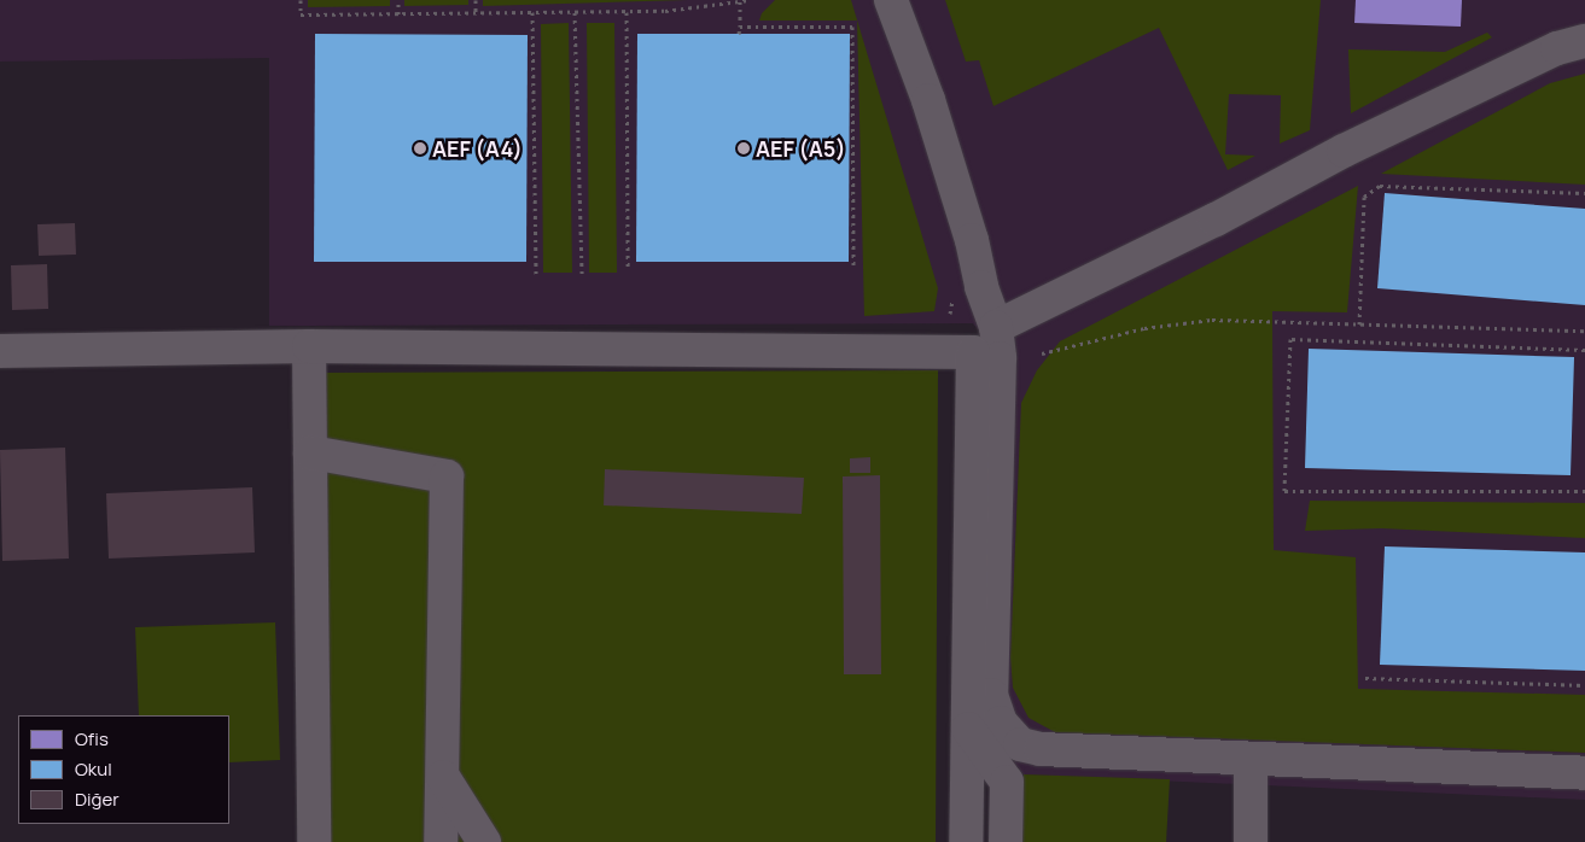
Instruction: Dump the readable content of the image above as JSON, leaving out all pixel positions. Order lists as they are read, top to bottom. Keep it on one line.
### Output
{"places":["AEF (A4)","AEF (A5)"],"legend":["Ofis","Okul","Diğer"]}
